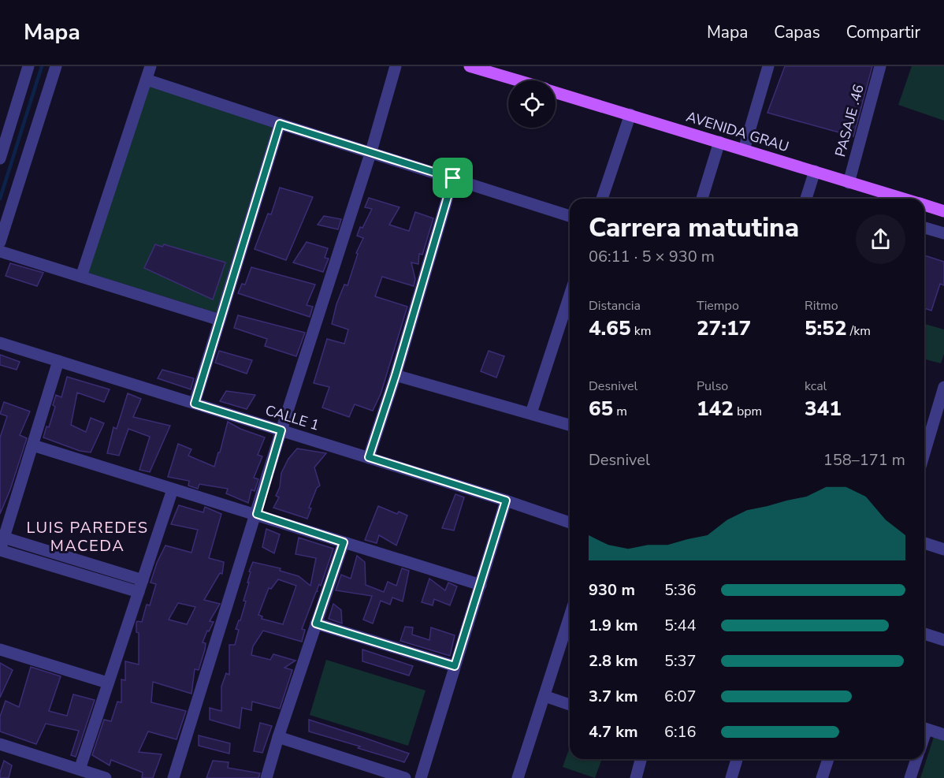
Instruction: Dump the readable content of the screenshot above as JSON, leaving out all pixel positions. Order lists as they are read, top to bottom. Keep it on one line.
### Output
{"streets":{"main road":["AVENIDA GRAU"],"street":["PASAJE .46","CALLE 1"]},"crossings":[["PASAJE .46","AVENIDA GRAU"]],"districts":["LUIS PAREDES MACEDA"],"page":{"header":"Mapa","nav":["Mapa","Capas","Compartir"],"heading":["Carrera matutina","06:11 · 5 × 930 m"],"stats":[["Distancia","4.65 km"],["Tiempo","27:17"],["Ritmo","5:52 /km"],["Desnivel","65 m"],["Pulso","142 bpm"],["kcal","341"]],"chart":["Desnivel","158–171 m"],"list":[{"name":"930 m","note":"5:36"},{"name":"1.9 km","note":"5:44"},{"name":"2.8 km","note":"5:37"},{"name":"3.7 km","note":"6:07"},{"name":"4.7 km","note":"6:16"}]}}
